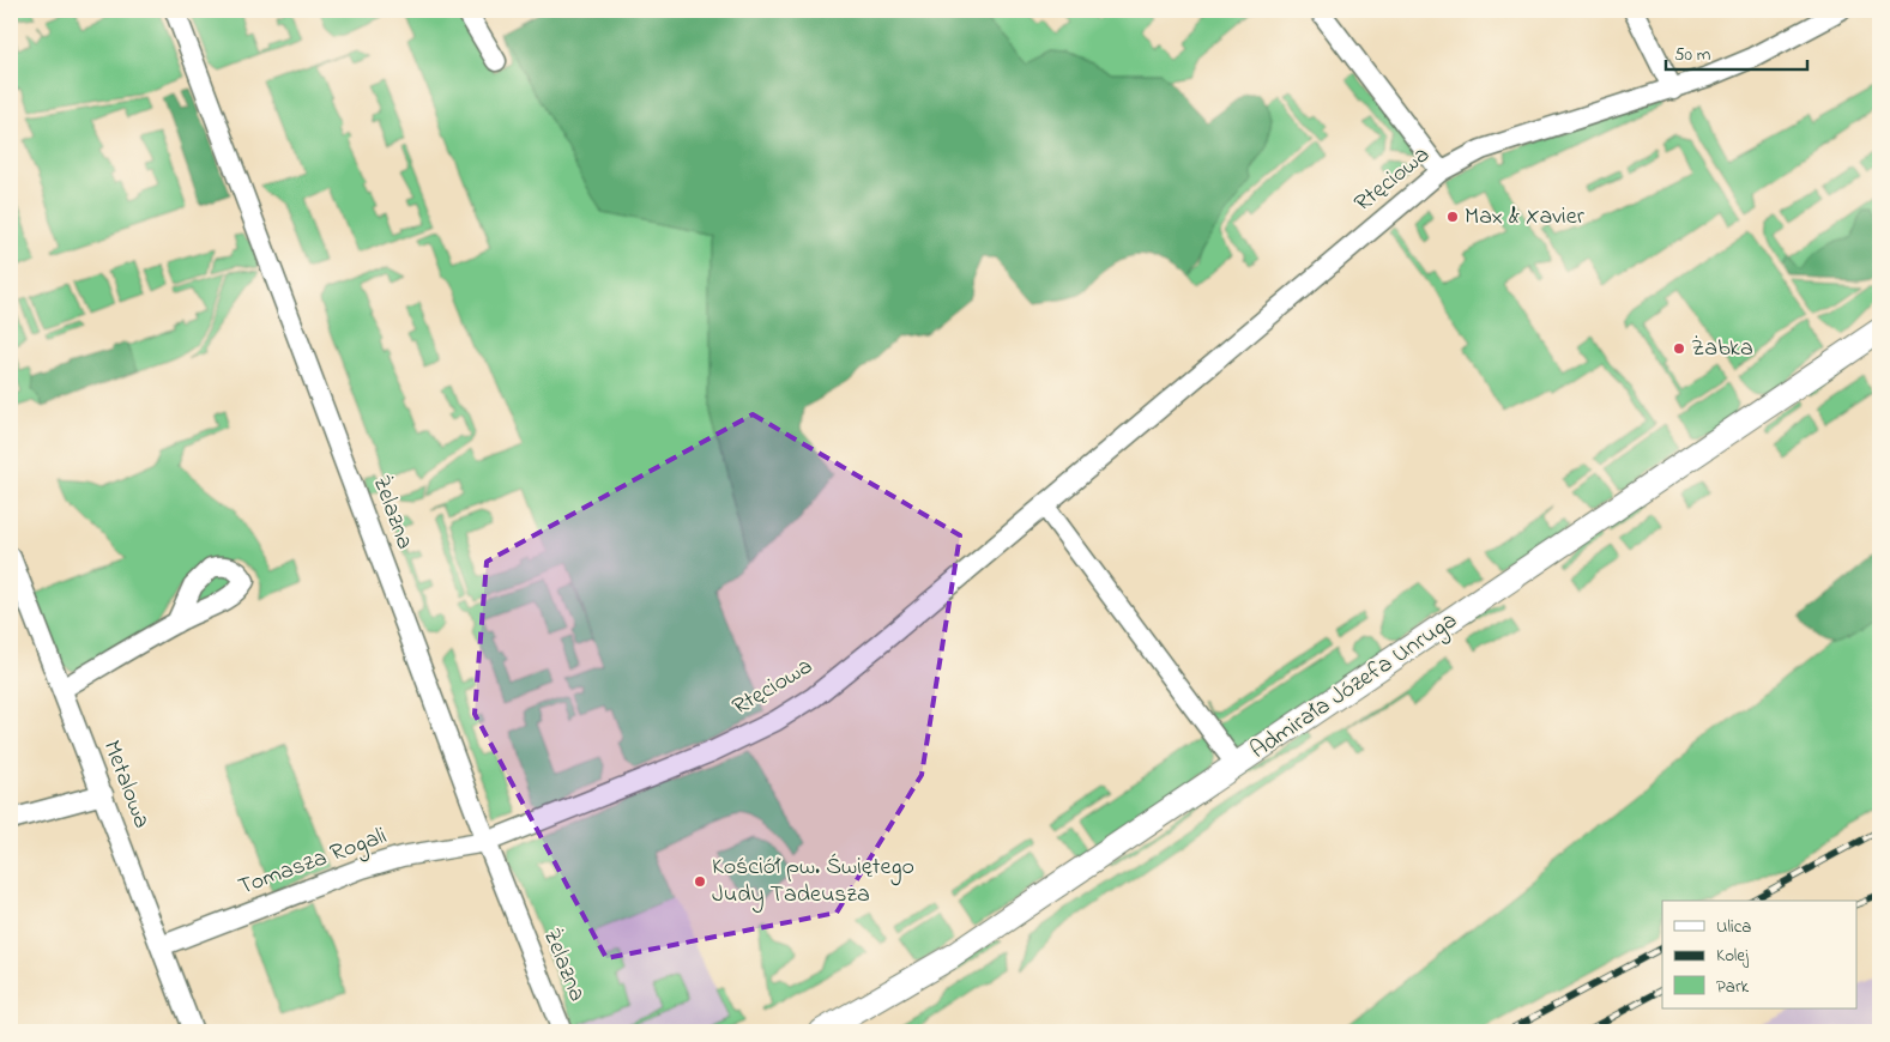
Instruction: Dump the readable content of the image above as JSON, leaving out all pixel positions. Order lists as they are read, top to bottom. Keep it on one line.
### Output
{"streets":{"street":["Rtęciowa","Żelazna","Admirała Józefa Unruga","Metalowa","Tomasza Rogali"]},"crossings":[["Rtęciowa","Żelazna"],["Rtęciowa","Tomasza Rogali"],["Żelazna","Tomasza Rogali"],["Metalowa","Tomasza Rogali"]],"places":["Max & Xavier","Żabka","Kościół pw. Świętego Judy Tadeusza"],"legend":["Ulica","Kolej","Park"],"scale_bar":"50 m"}
